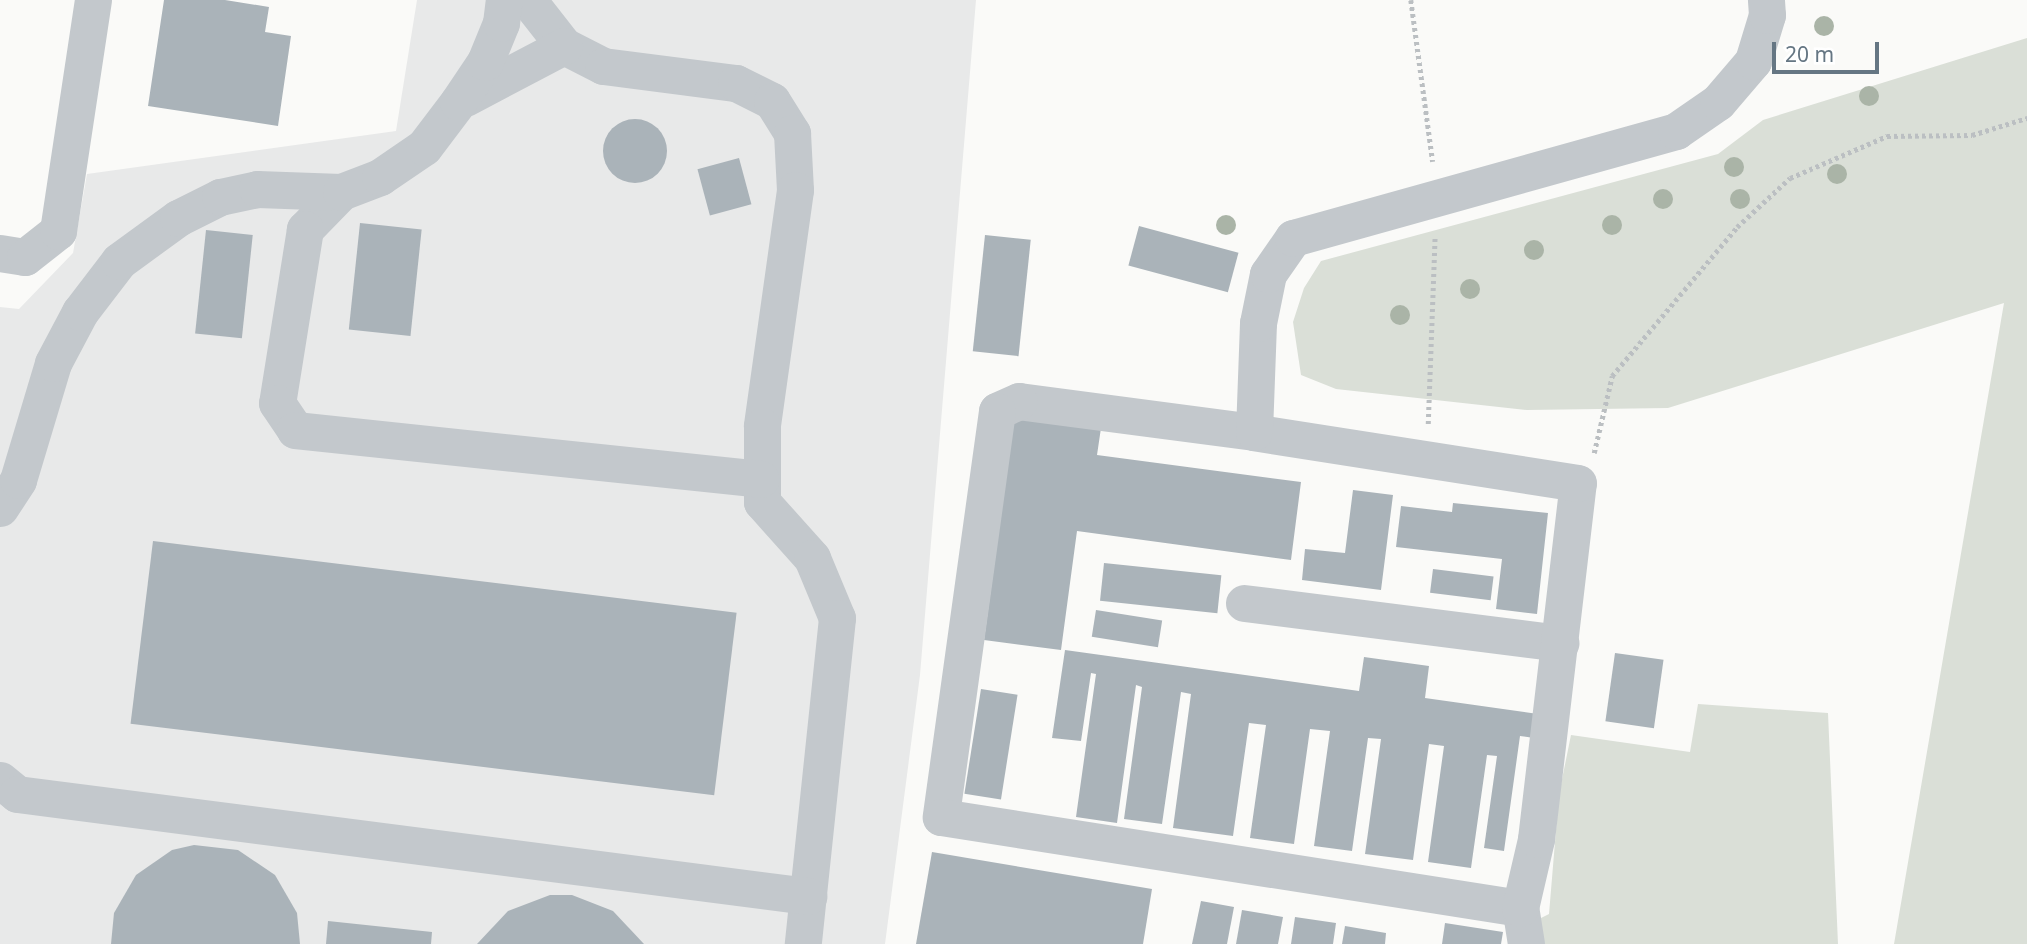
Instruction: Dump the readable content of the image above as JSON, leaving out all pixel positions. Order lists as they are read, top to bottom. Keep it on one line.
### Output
{"scale_bar":"20 m"}
